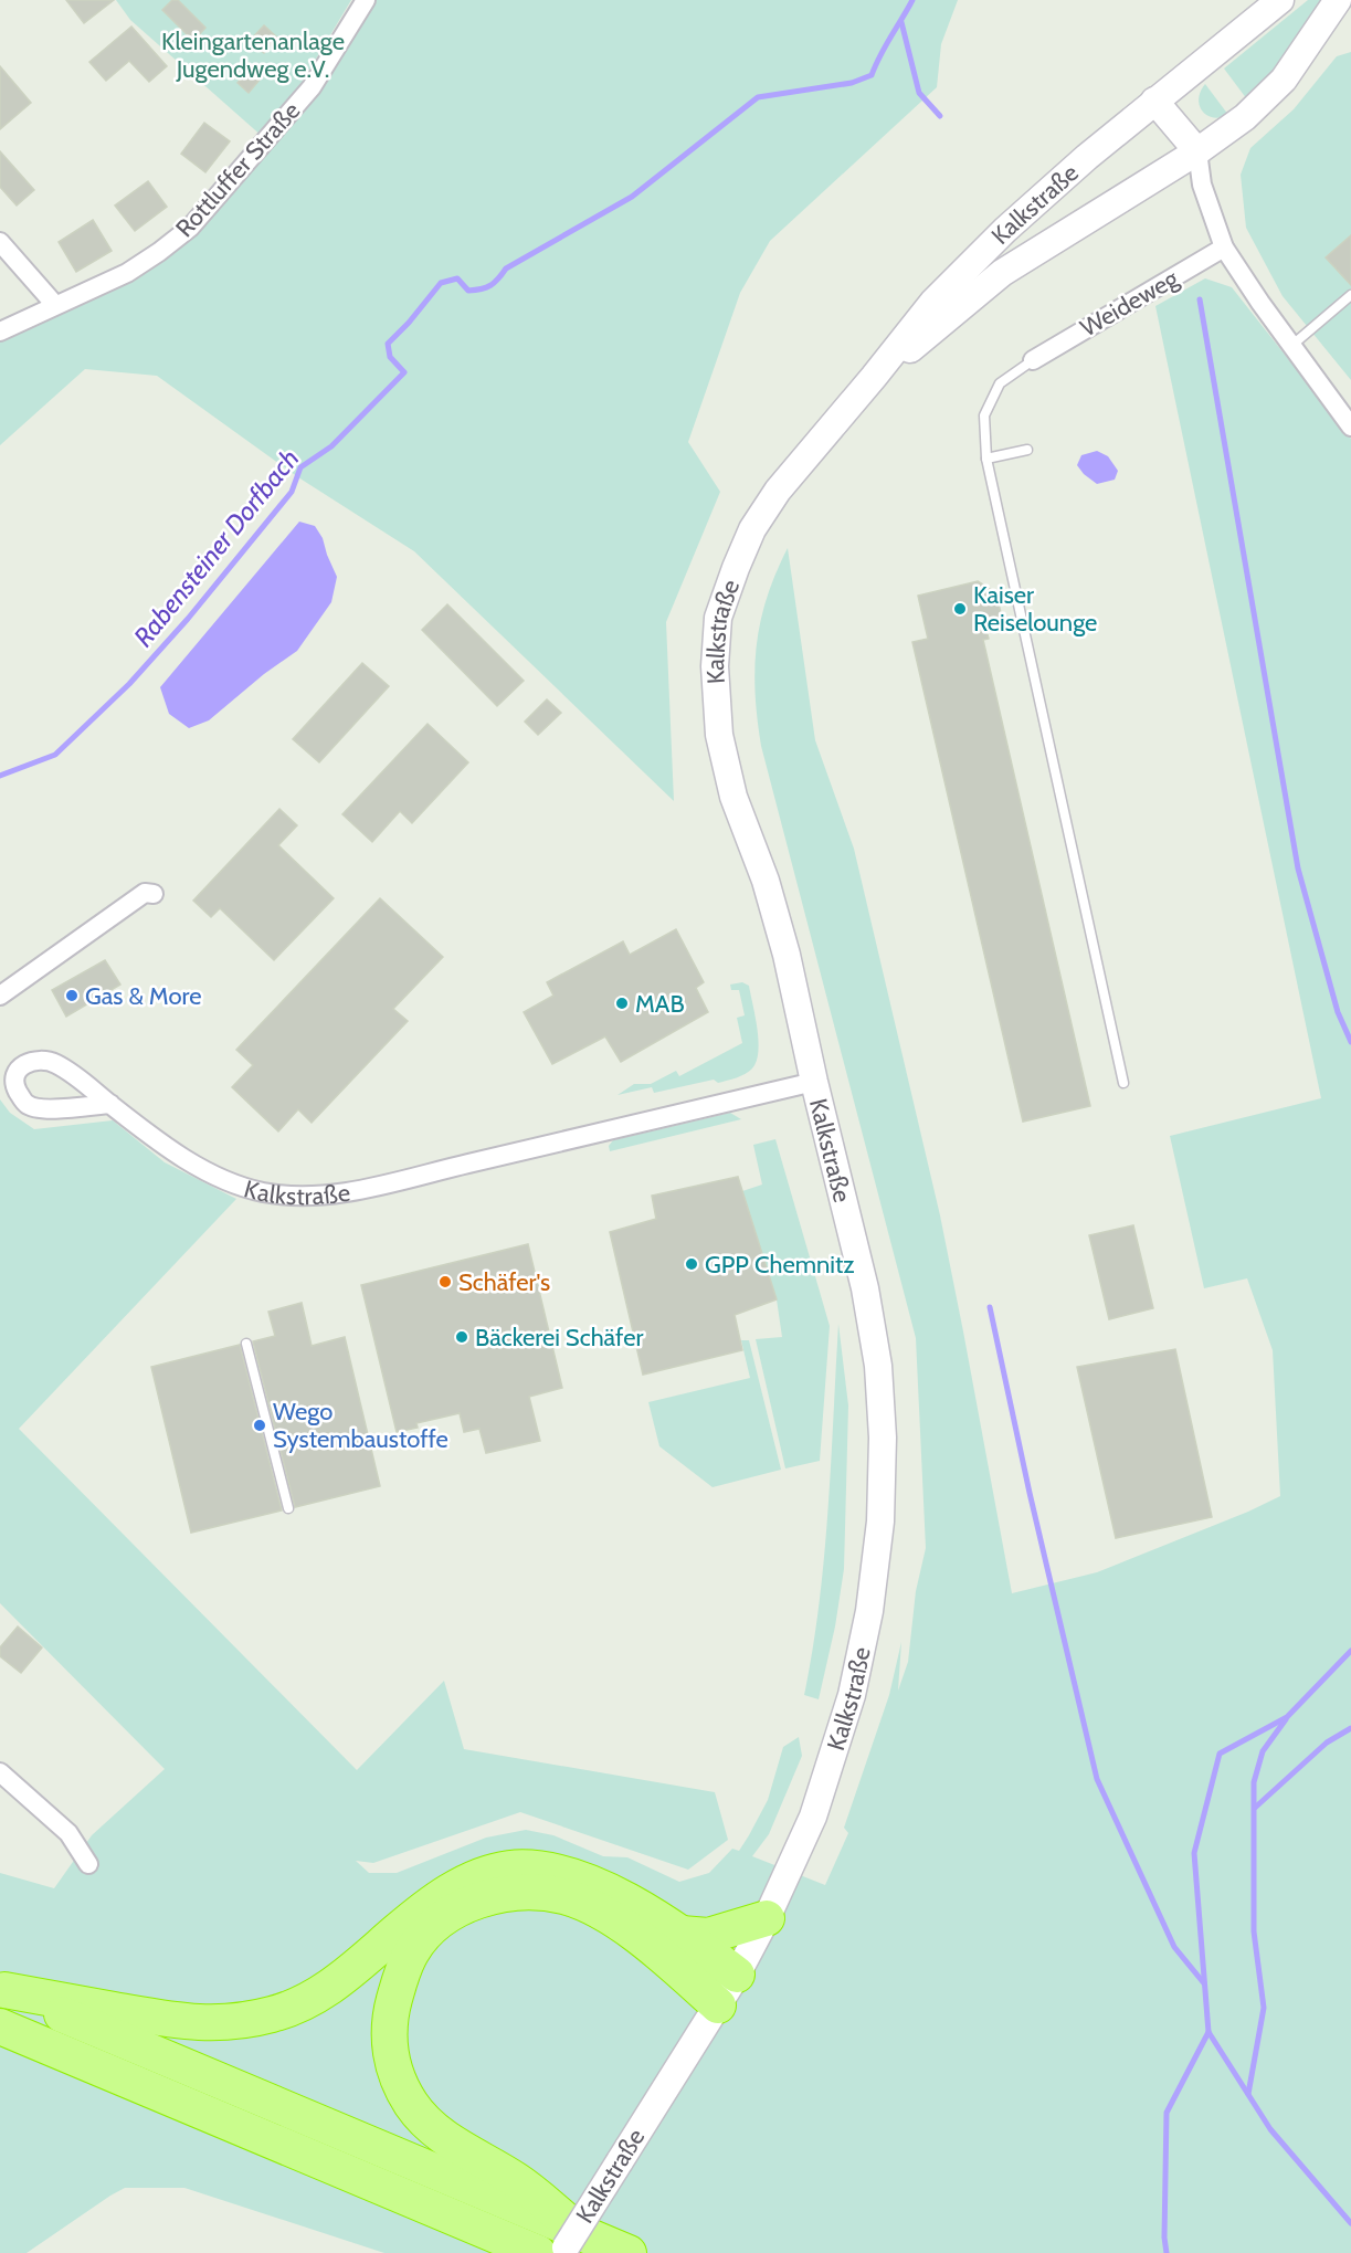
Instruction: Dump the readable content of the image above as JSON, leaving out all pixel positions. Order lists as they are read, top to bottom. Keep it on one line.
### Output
{"streets":{"main road":["Kalkstraße"],"street":["Rottluffer Straße","Weideweg"]},"water":["Rabensteiner Dorfbach"],"parks":["Kleingartenanlage Jugendweg e.V."],"places":["Kaiser Reiselounge","Gas & More","MAB","GPP Chemnitz","Schäfer's","Bäckerei Schäfer","Wego Systembaustoffe"]}
